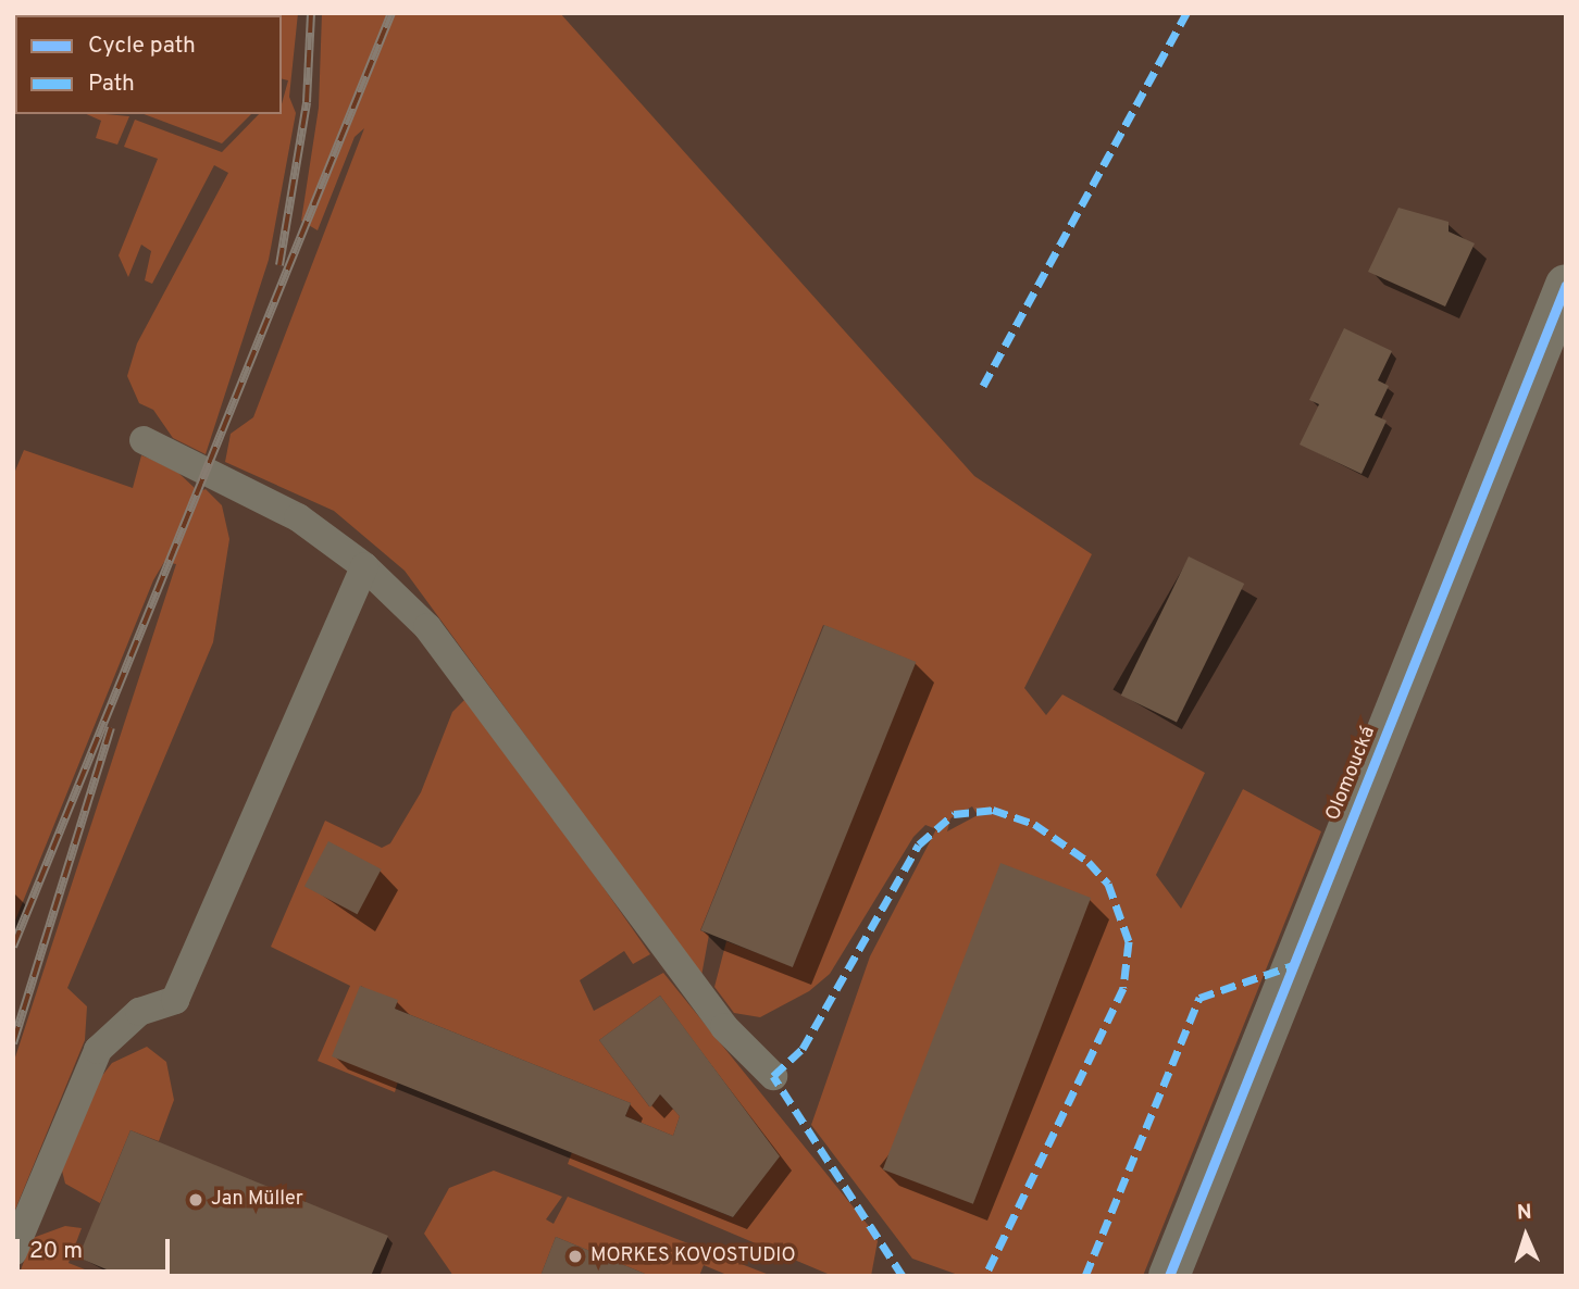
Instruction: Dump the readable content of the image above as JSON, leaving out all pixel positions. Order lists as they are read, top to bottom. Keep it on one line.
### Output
{"streets":{"street":["Olomoucká"]},"places":["Jan Müller","MORKES KOVOSTUDIO"],"legend":["Cycle path","Path"],"scale_bar":"20 m","north":"top"}
